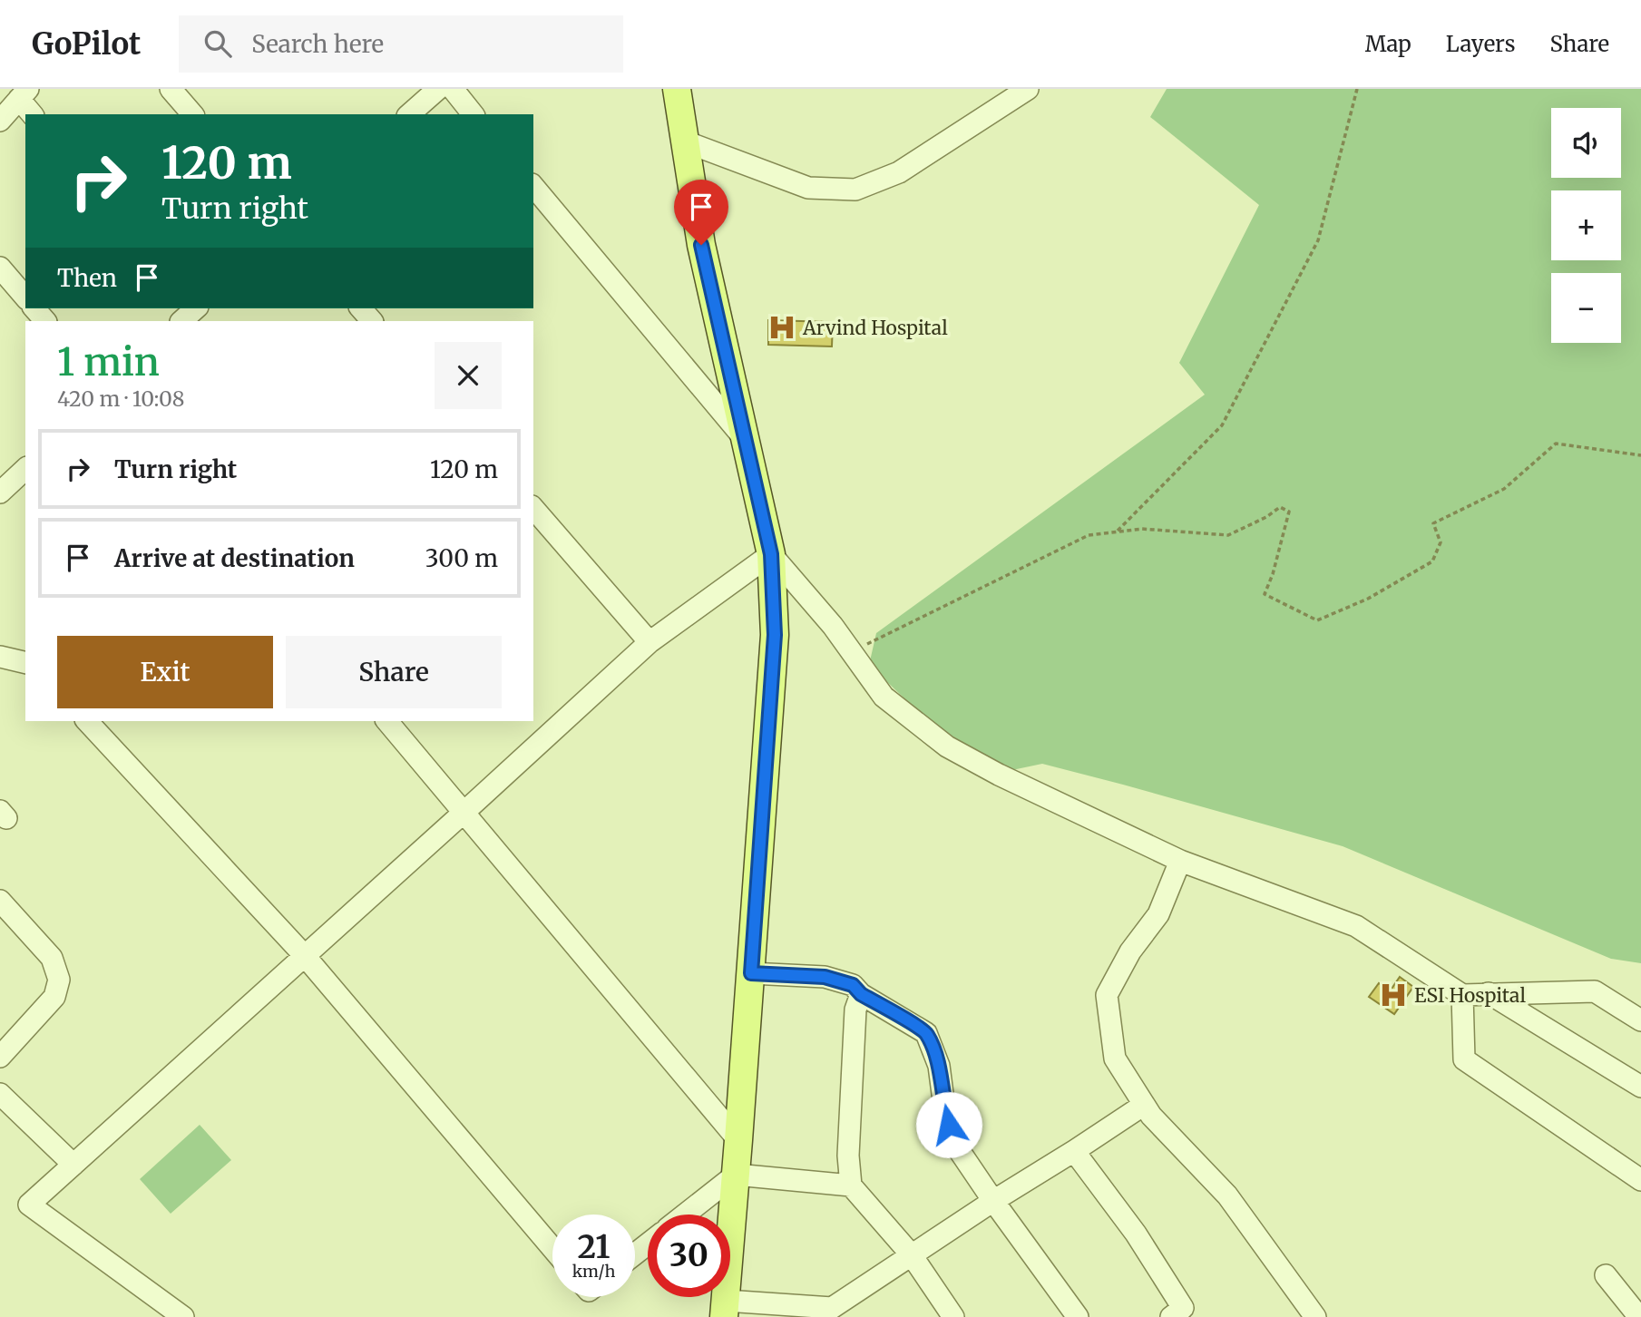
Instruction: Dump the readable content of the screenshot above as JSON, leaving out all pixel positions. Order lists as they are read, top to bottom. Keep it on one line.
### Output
{"places":{"hospital":["Arvind Hospital","ESI Hospital"]},"page":{"header":"GoPilot","search":"Search here","nav":["Map","Layers","Share"],"map_buttons":["+","−"],"turn":["120 m","Turn right"],"then":"Then","heading":["1 min","420 m · 10:08"],"list":[{"name":"Turn right","value":"120 m"},{"name":"Arrive at destination","value":"300 m"}],"buttons":["Exit","Share"],"speed":"21 km/h","limit":"30"}}
